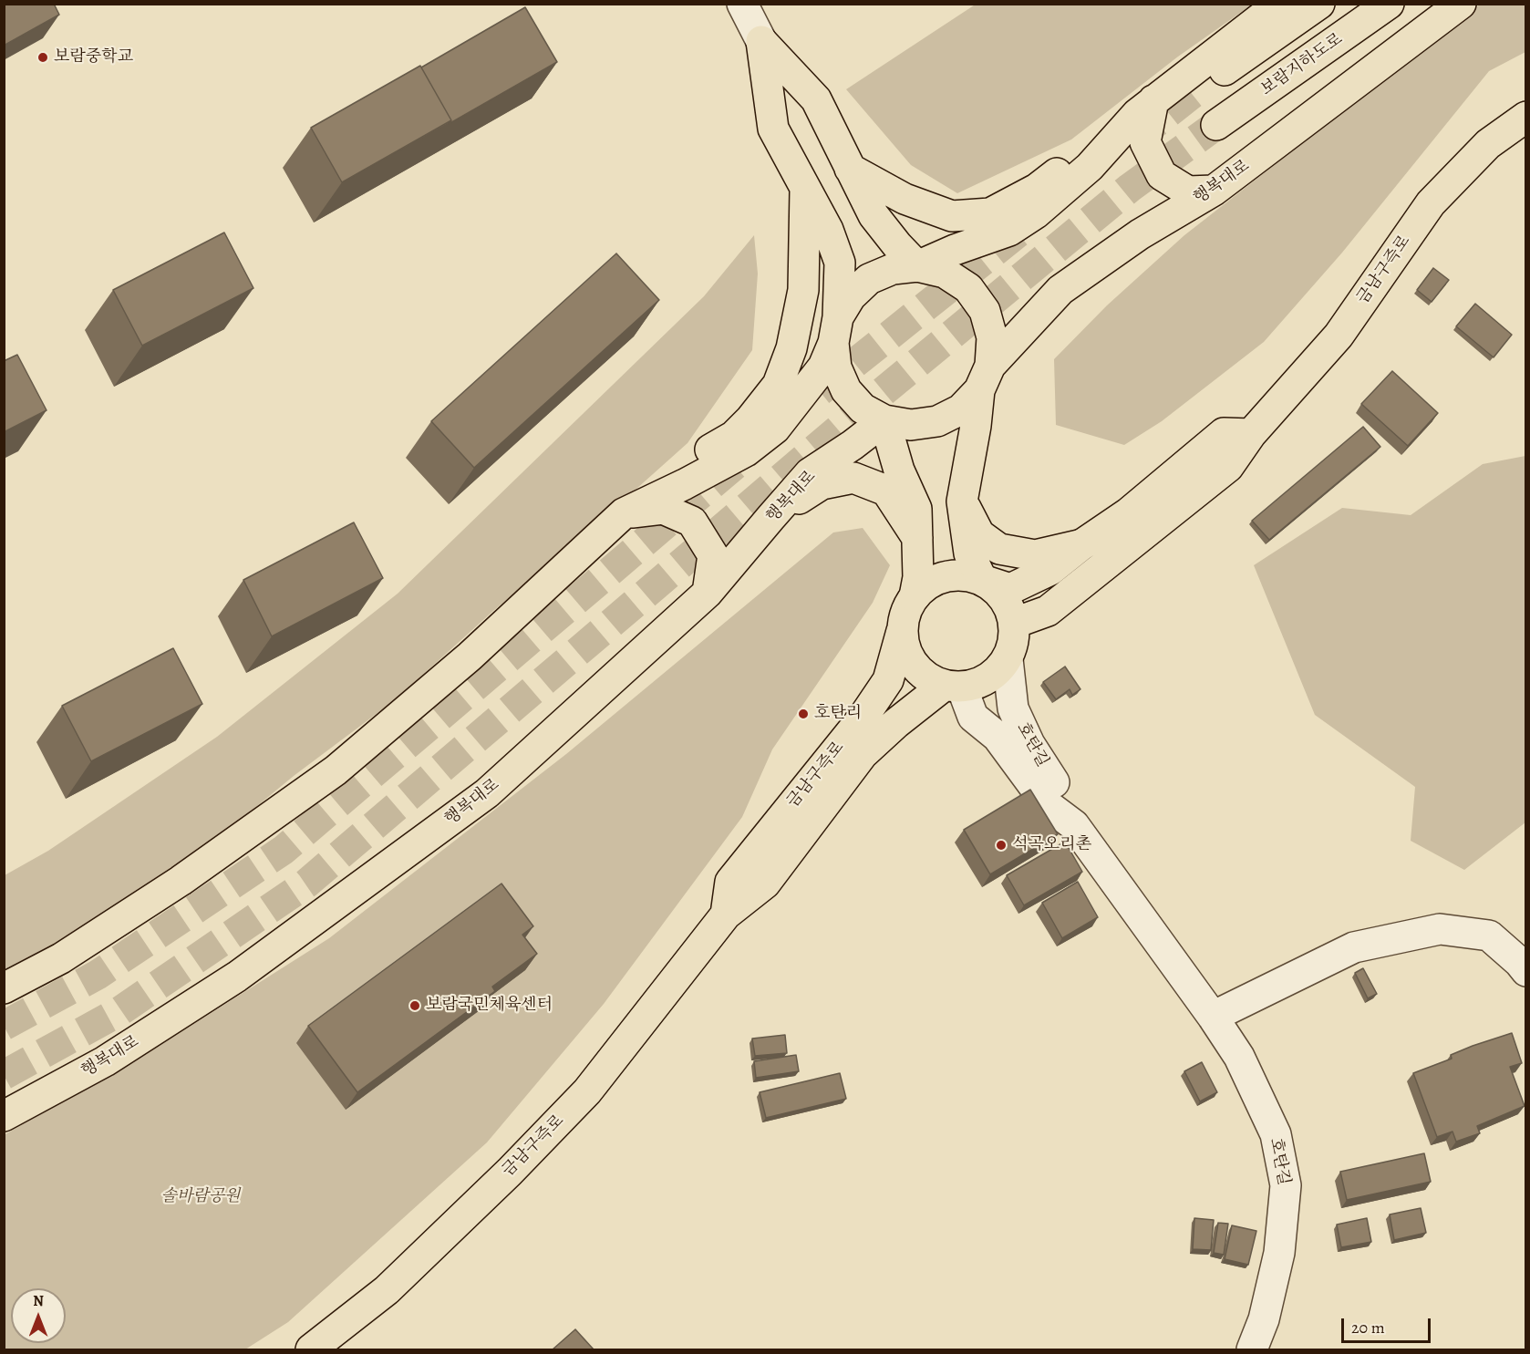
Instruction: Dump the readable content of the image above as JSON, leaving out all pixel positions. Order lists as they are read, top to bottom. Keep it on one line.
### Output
{"streets":{"main road":["보람지하도로","행복대로","금남구즉로"],"street":["호탄길"]},"crossings":[["금남구즉로","호탄길"]],"parks":["솔바람공원"],"places":["보람중학교","호탄리","석곡오리촌","보람국민체육센터"],"scale_bar":"20 m","north":"top"}
